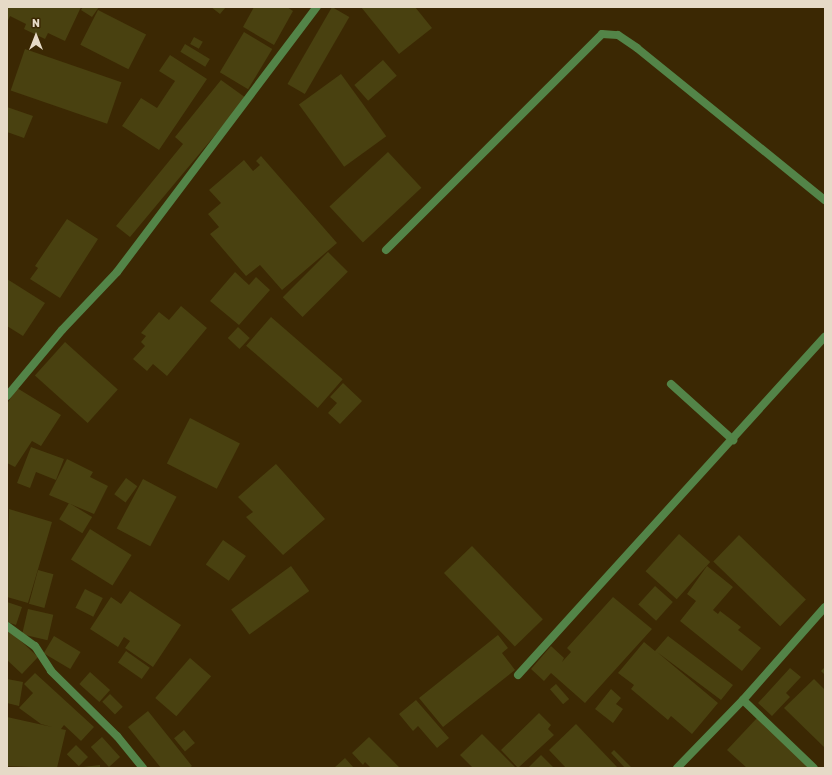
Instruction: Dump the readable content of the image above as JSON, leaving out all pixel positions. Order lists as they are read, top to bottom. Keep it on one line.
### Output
{"north":"top"}
